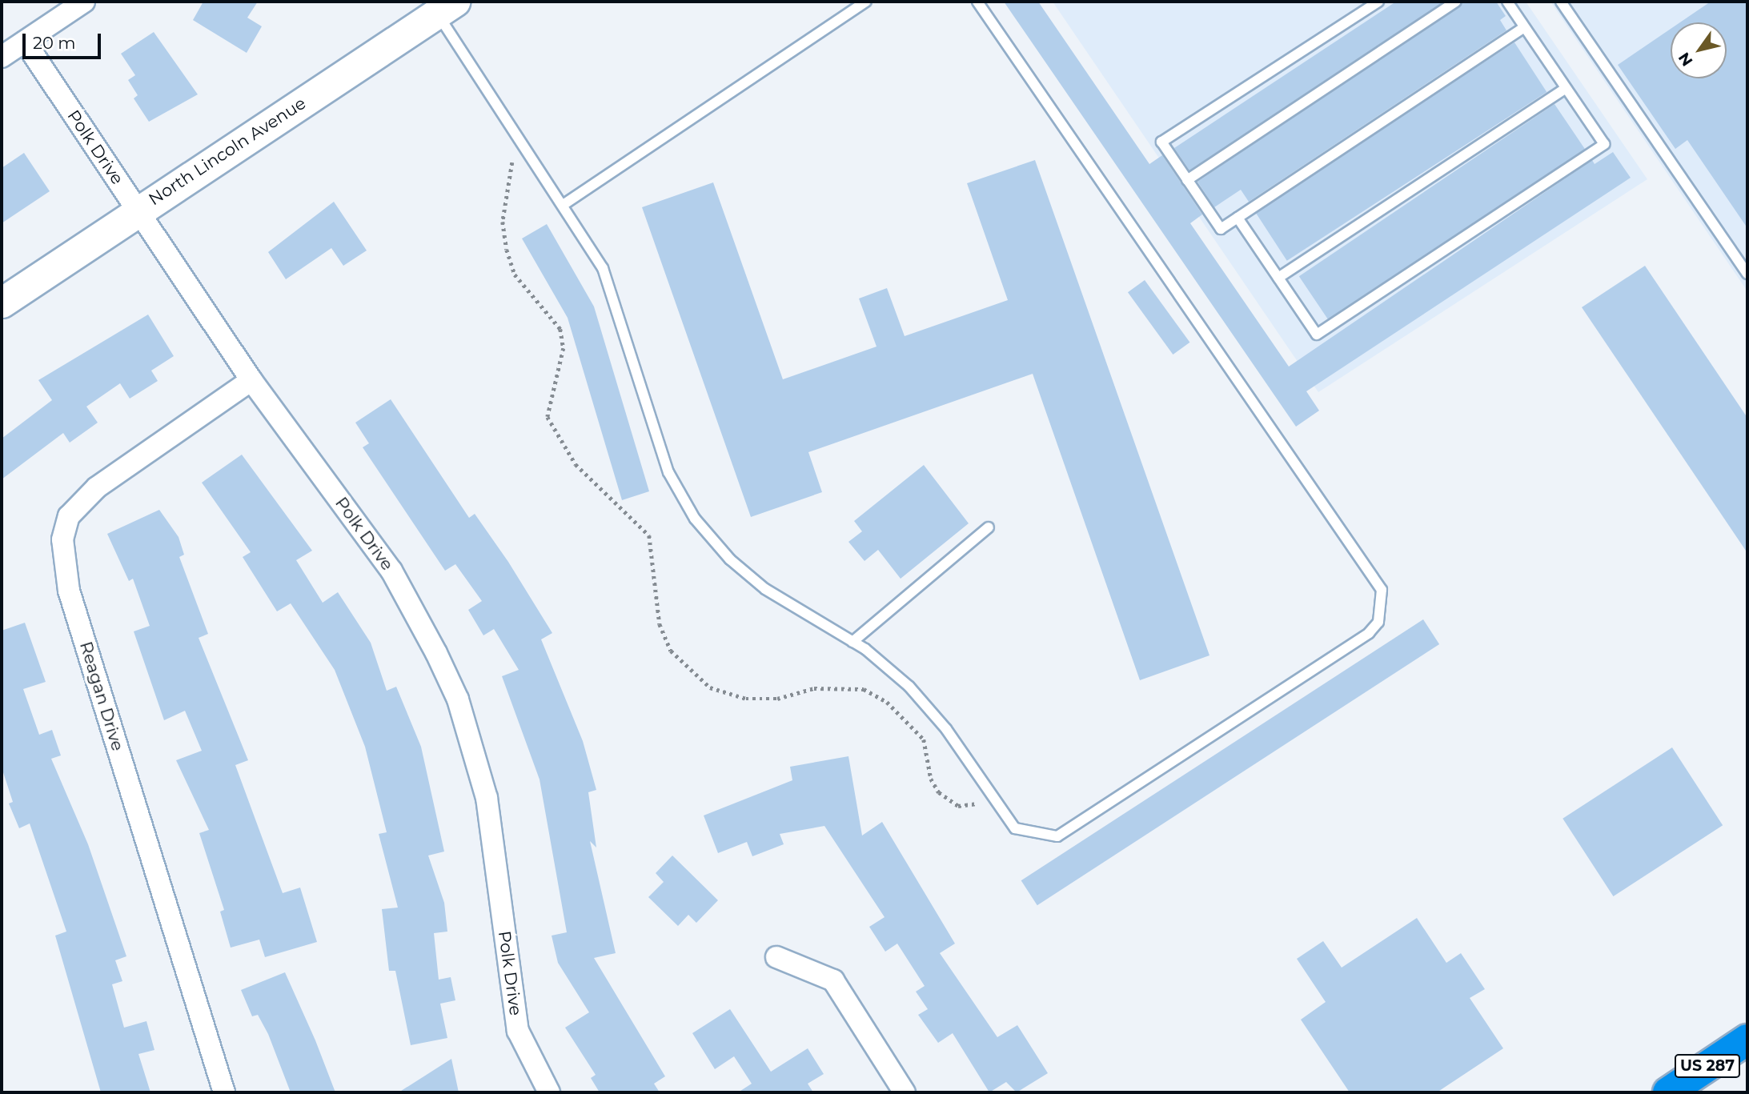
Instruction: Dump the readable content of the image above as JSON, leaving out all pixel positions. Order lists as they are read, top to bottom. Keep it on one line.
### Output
{"streets":{"highway":["US 287"],"street":["Polk Drive","North Lincoln Avenue","Reagan Drive"]},"crossings":[["Polk Drive","North Lincoln Avenue"],["Polk Drive","Reagan Drive"]],"scale_bar":"20 m","north":"bottom left"}
